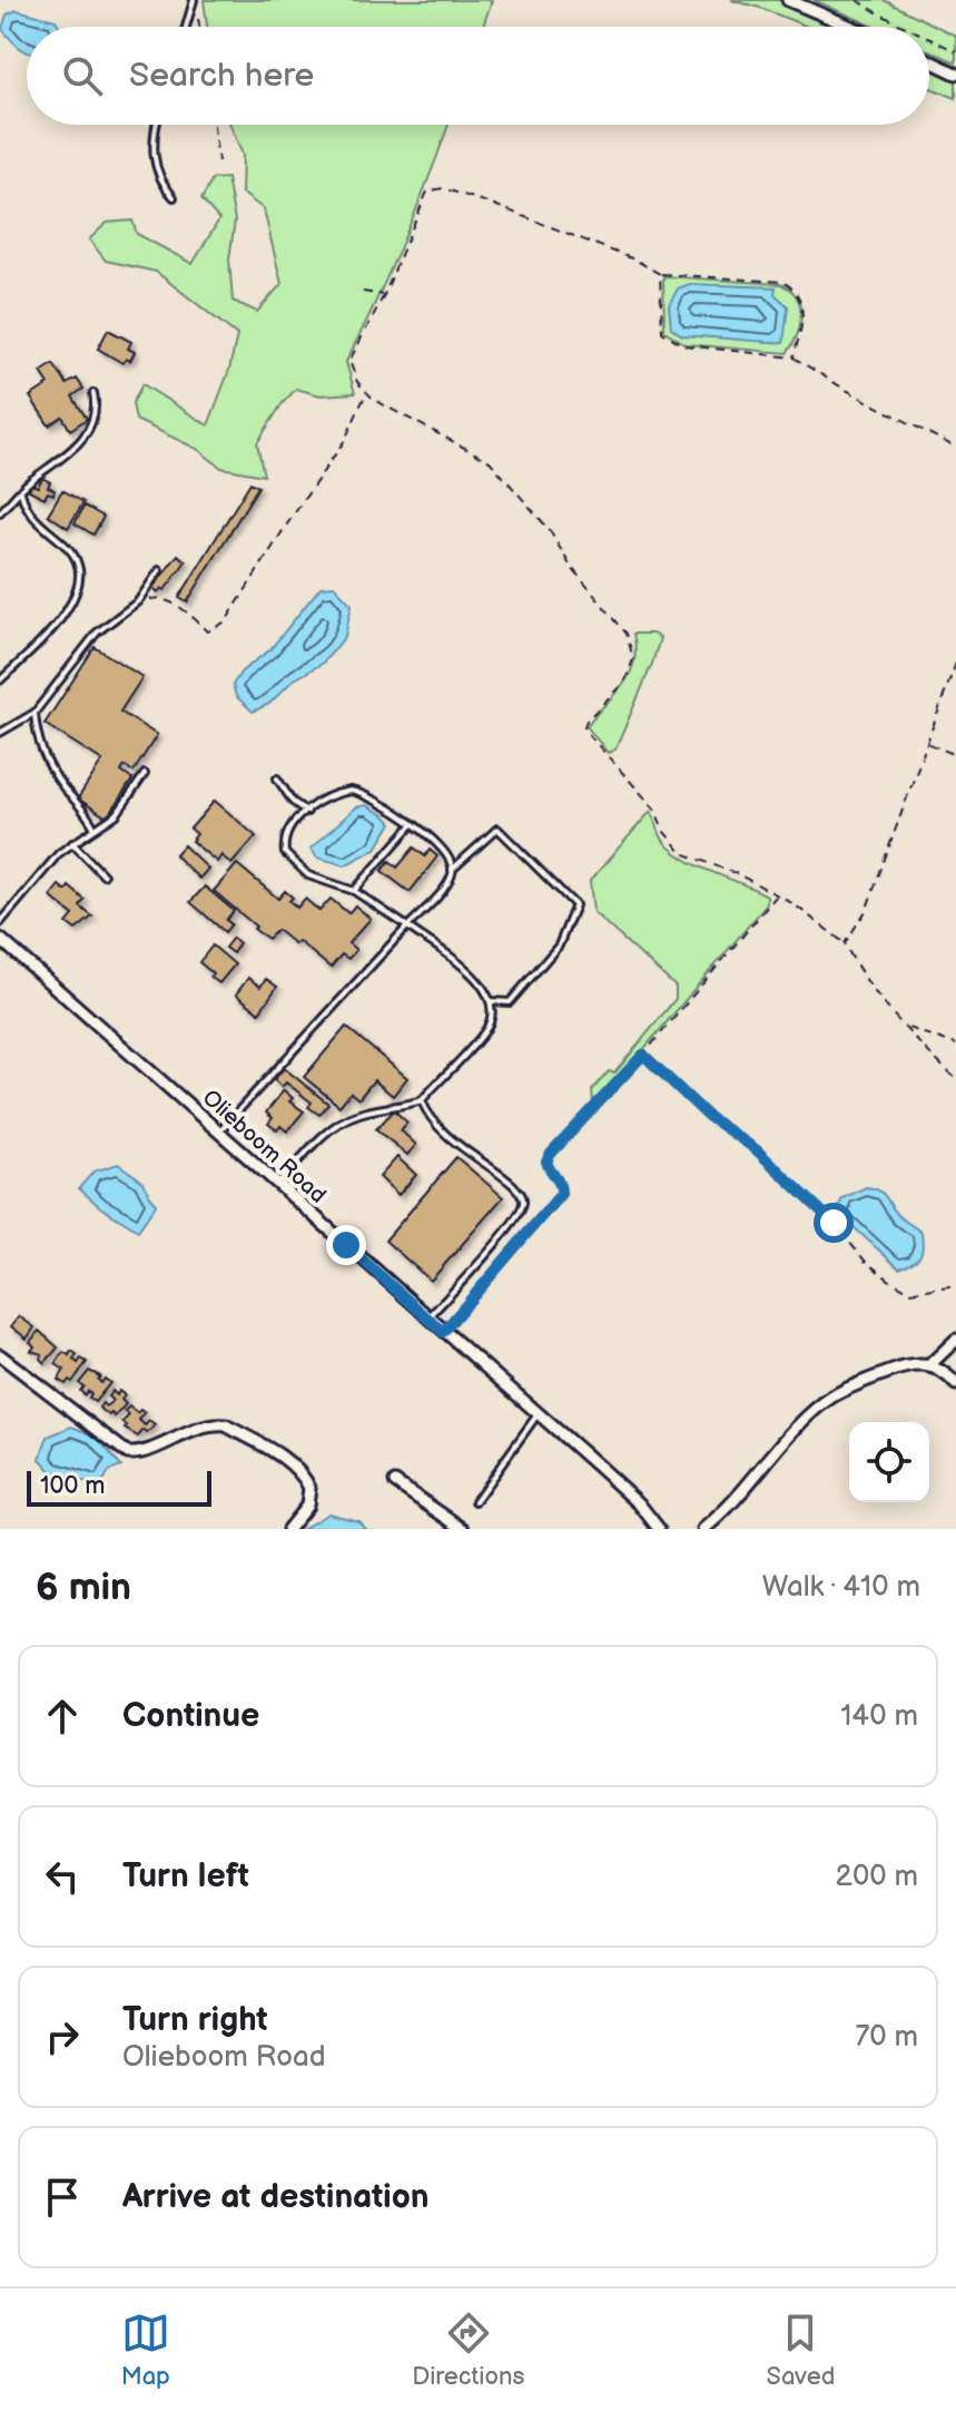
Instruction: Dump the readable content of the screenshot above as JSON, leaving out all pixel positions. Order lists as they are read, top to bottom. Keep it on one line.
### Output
{"streets":{"street":["Olieboom Road"]},"scale_bar":"100 m","page":{"search":"Search here","scale":"100 m","heading":["6 min","Walk · 410 m"],"list":[["Continue","140 m"],["Turn left","200 m"],["Turn right","Olieboom Road","70 m"],"Arrive at destination"],"nav":["Map","Directions","Saved"]}}
